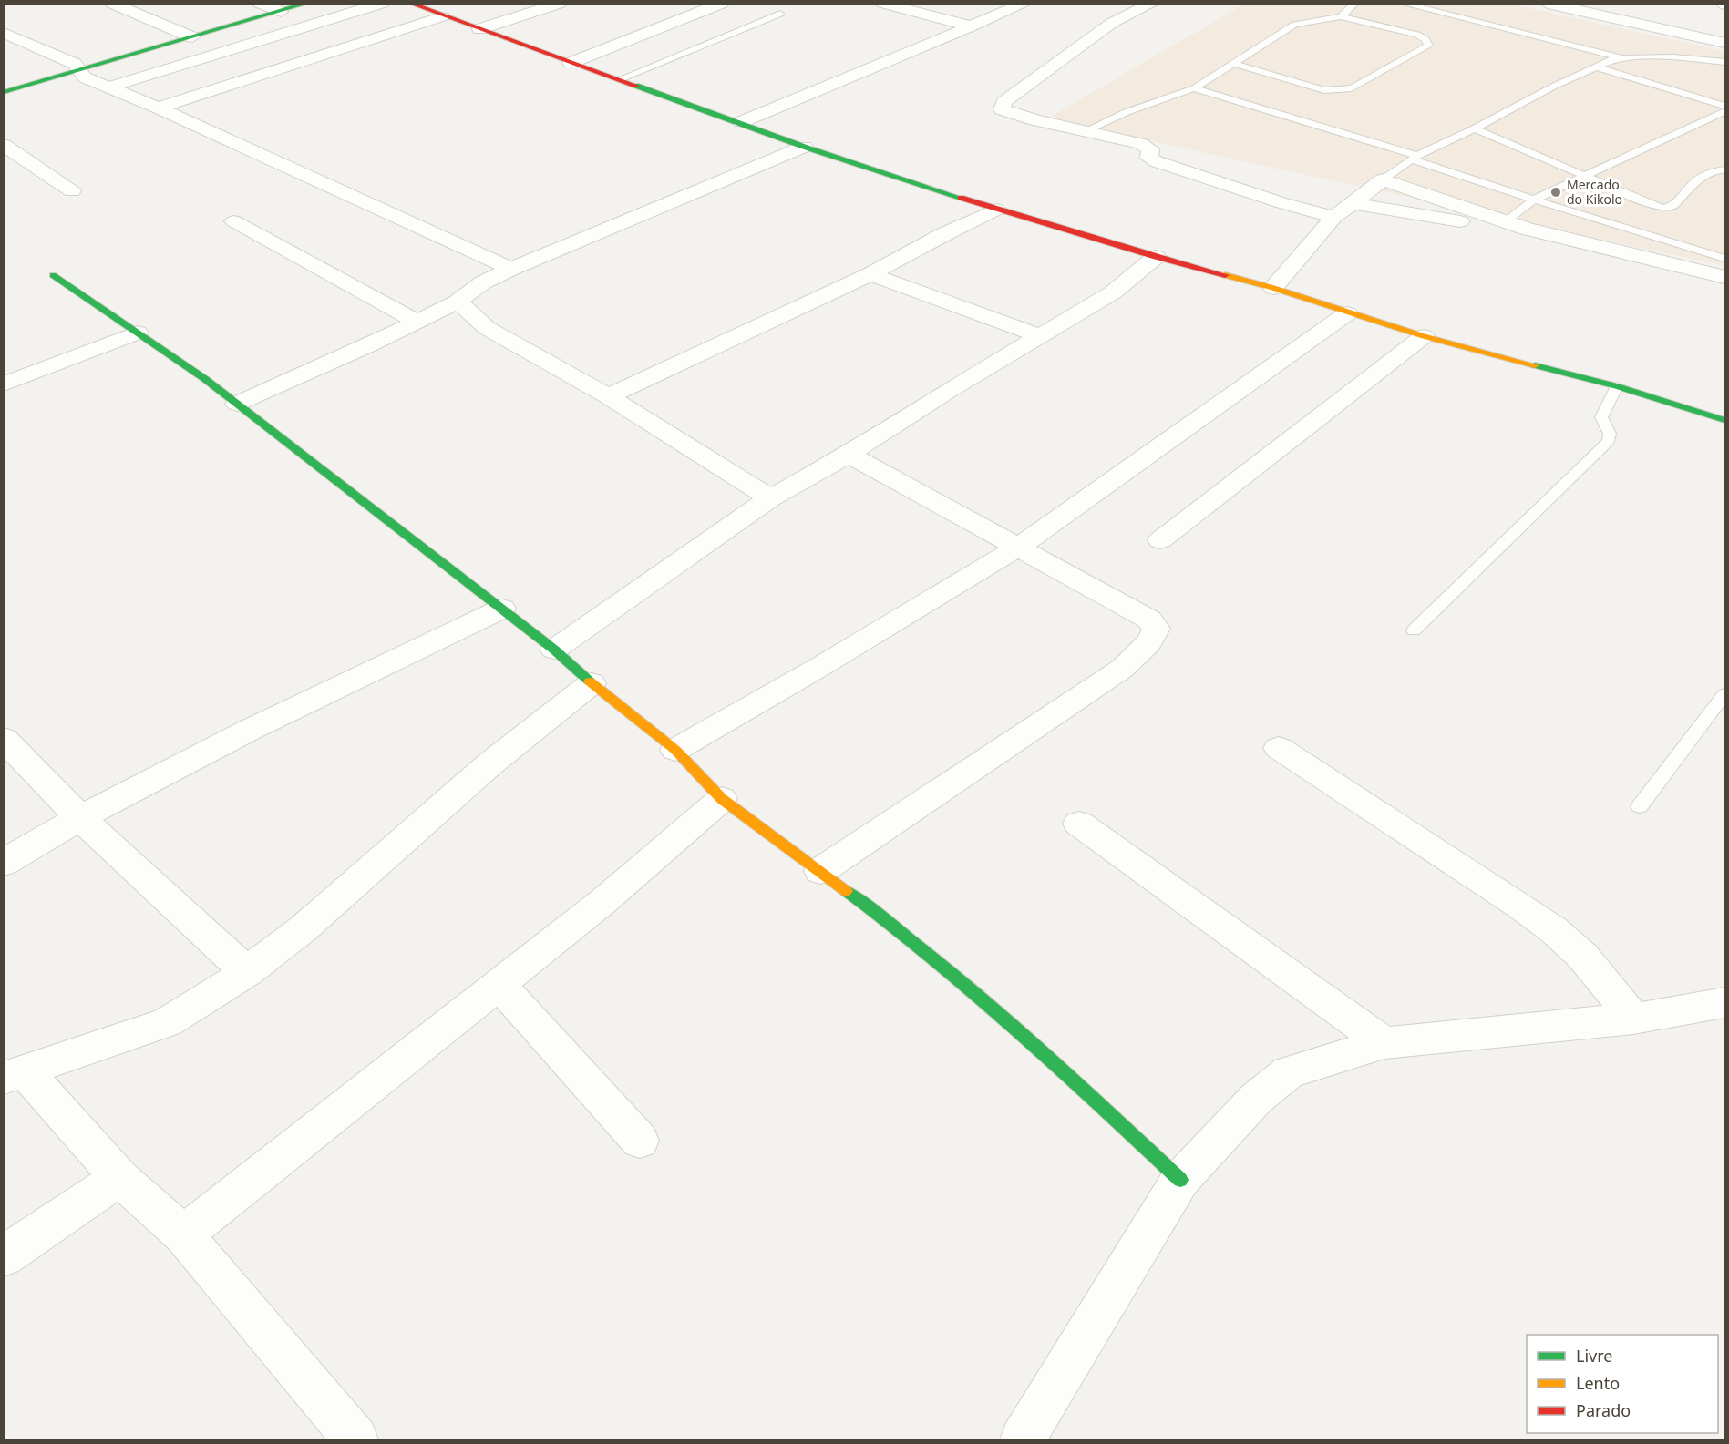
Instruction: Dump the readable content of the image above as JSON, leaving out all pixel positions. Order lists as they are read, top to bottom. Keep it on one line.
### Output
{"places":["Mercado do Kikolo"],"legend":["Livre","Lento","Parado"]}
